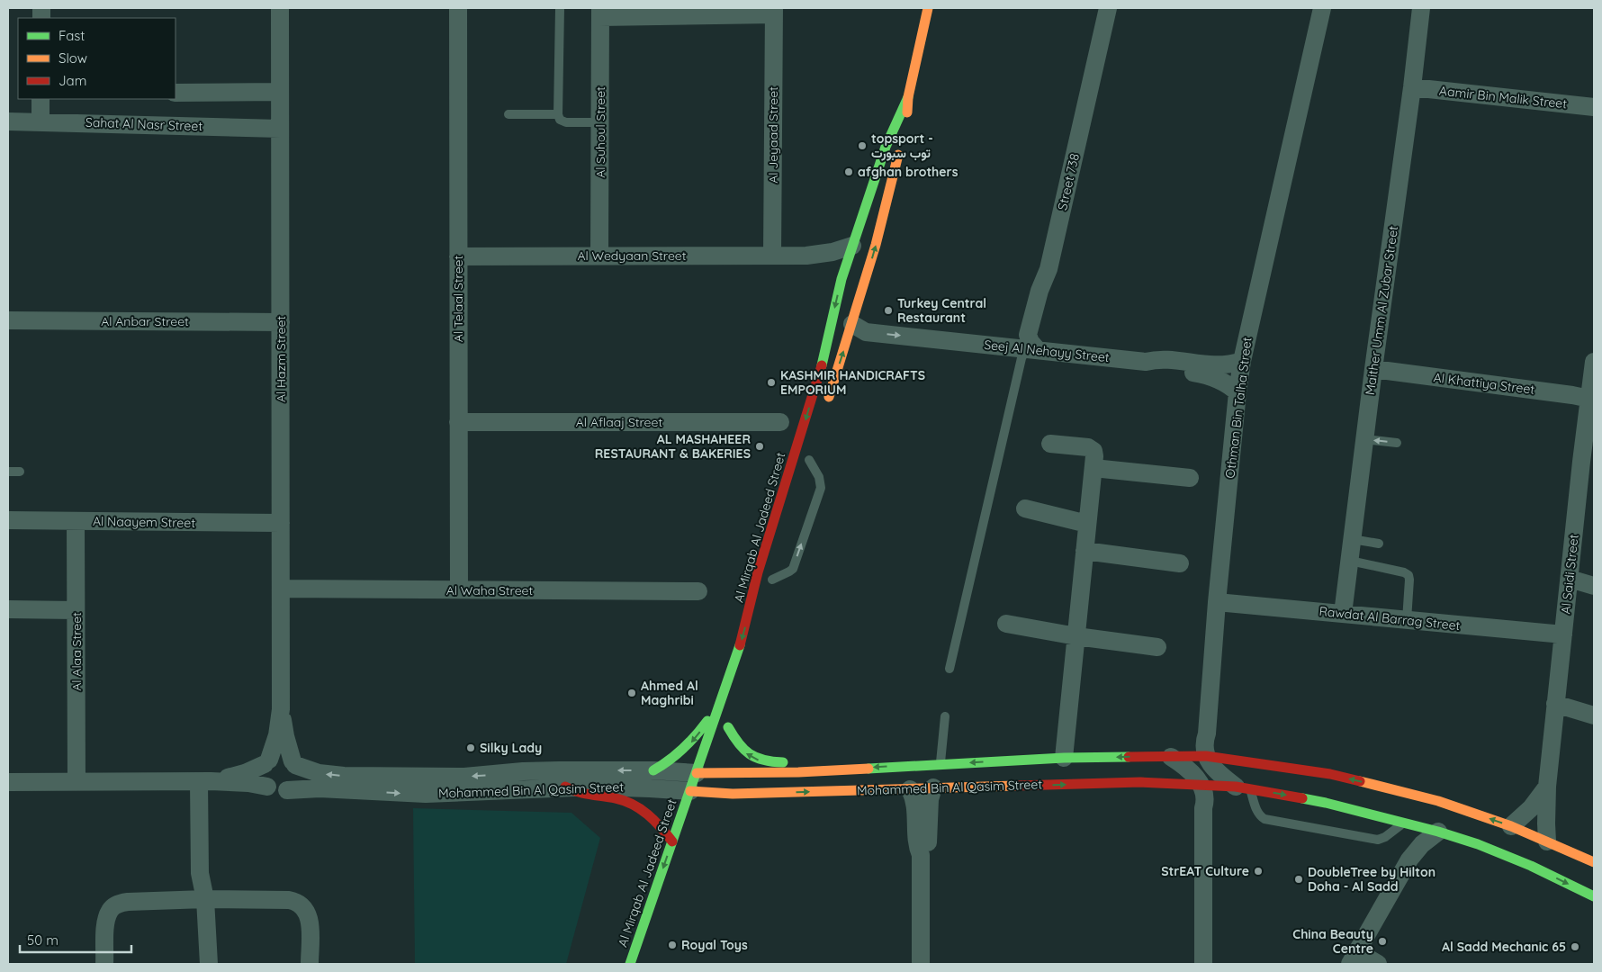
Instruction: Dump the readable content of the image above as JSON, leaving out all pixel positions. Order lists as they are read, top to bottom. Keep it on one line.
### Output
{"streets":{"street":["Aamir Bin Malik Street","Sahat Al Nasr Street","Al Suhoul Street","Al Jeyaad Street","Street 738","Al Wedyaan Street","Al Telaal Street","Maither Umm Al Zubar Street","Al Anbar Street","Seej Al Nehayy Street","Al Hazm Street","Al Khattiya Street","Othman Bin Talha Street","Al Aflaaj Street","Al Naayem Street","Al Mirqab Al Jadeed Street","Al Saidi Street","Al Waha Street","Rawdat Al Barrag Street","Al Alaa Street","Mohammed Bin Al Qasim Street"]},"crossings":[["Aamir Bin Malik Street","Maither Umm Al Zubar Street"],["Sahat Al Nasr Street","Al Hazm Street"],["Al Suhoul Street","Al Jeyaad Street"],["Al Suhoul Street","Al Wedyaan Street"],["Al Jeyaad Street","Al Wedyaan Street"],["Street 738","Seej Al Nehayy Street"],["Al Wedyaan Street","Al Telaal Street"],["Al Wedyaan Street","Al Mirqab Al Jadeed Street"],["Al Telaal Street","Al Aflaaj Street"],["Al Telaal Street","Al Waha Street"],["Maither Umm Al Zubar Street","Al Khattiya Street"],["Maither Umm Al Zubar Street","Rawdat Al Barrag Street"],["Al Anbar Street","Al Hazm Street"],["Seej Al Nehayy Street","Othman Bin Talha Street"],["Al Hazm Street","Al Naayem Street"],["Al Hazm Street","Al Waha Street"],["Al Hazm Street","Mohammed Bin Al Qasim Street"],["Al Khattiya Street","Al Saidi Street"],["Othman Bin Talha Street","Rawdat Al Barrag Street"],["Othman Bin Talha Street","Mohammed Bin Al Qasim Street"],["Al Naayem Street","Al Alaa Street"],["Al Mirqab Al Jadeed Street","Mohammed Bin Al Qasim Street"],["Al Saidi Street","Rawdat Al Barrag Street"],["Al Saidi Street","Mohammed Bin Al Qasim Street"]],"one_way":["Seej Al Nehayy Street","Al Mirqab Al Jadeed Street"],"places":["topsport - توب سبورت","afghan brothers","Turkey Central Restaurant","KASHMIR HANDICRAFTS EMPORIUM","AL MASHAHEER RESTAURANT & BAKERIES","Ahmed Al Maghribi","Silky Lady","StrEAT Culture","DoubleTree by Hilton Doha - Al Sadd","China Beauty Centre","Royal Toys","Al Sadd Mechanic 65"],"legend":["Fast","Slow","Jam"],"scale_bar":"50 m"}
